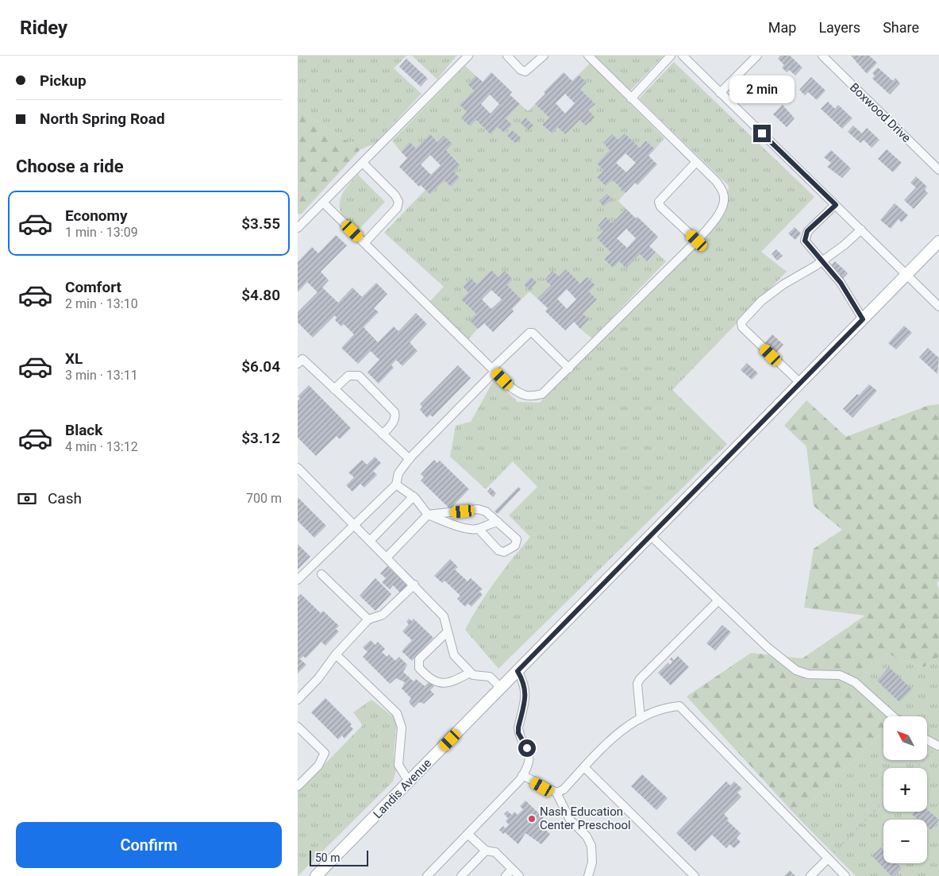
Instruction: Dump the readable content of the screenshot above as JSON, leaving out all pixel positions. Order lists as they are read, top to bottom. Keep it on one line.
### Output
{"streets":{"main road":["Landis Avenue"],"street":["Boxwood Drive"]},"places":["Nash Education Center Preschool"],"scale_bar":"50 m","north":"top left","page":{"header":"Ridey","nav":["Map","Layers","Share"],"banner":["Pickup","North Spring Road"],"bubble":"2 min","heading":"Choose a ride","list":[{"name":"Economy","note":"1 min · 13:09","value":"$3.55"},{"name":"Comfort","note":"2 min · 13:10","value":"$4.80"},{"name":"XL","note":"3 min · 13:11","value":"$6.04"},{"name":"Black","note":"4 min · 13:12","value":"$3.12"}],"pay":["Cash","700 m"],"map_buttons":["+","−"],"buttons":"Confirm","scale":"50 m"}}
